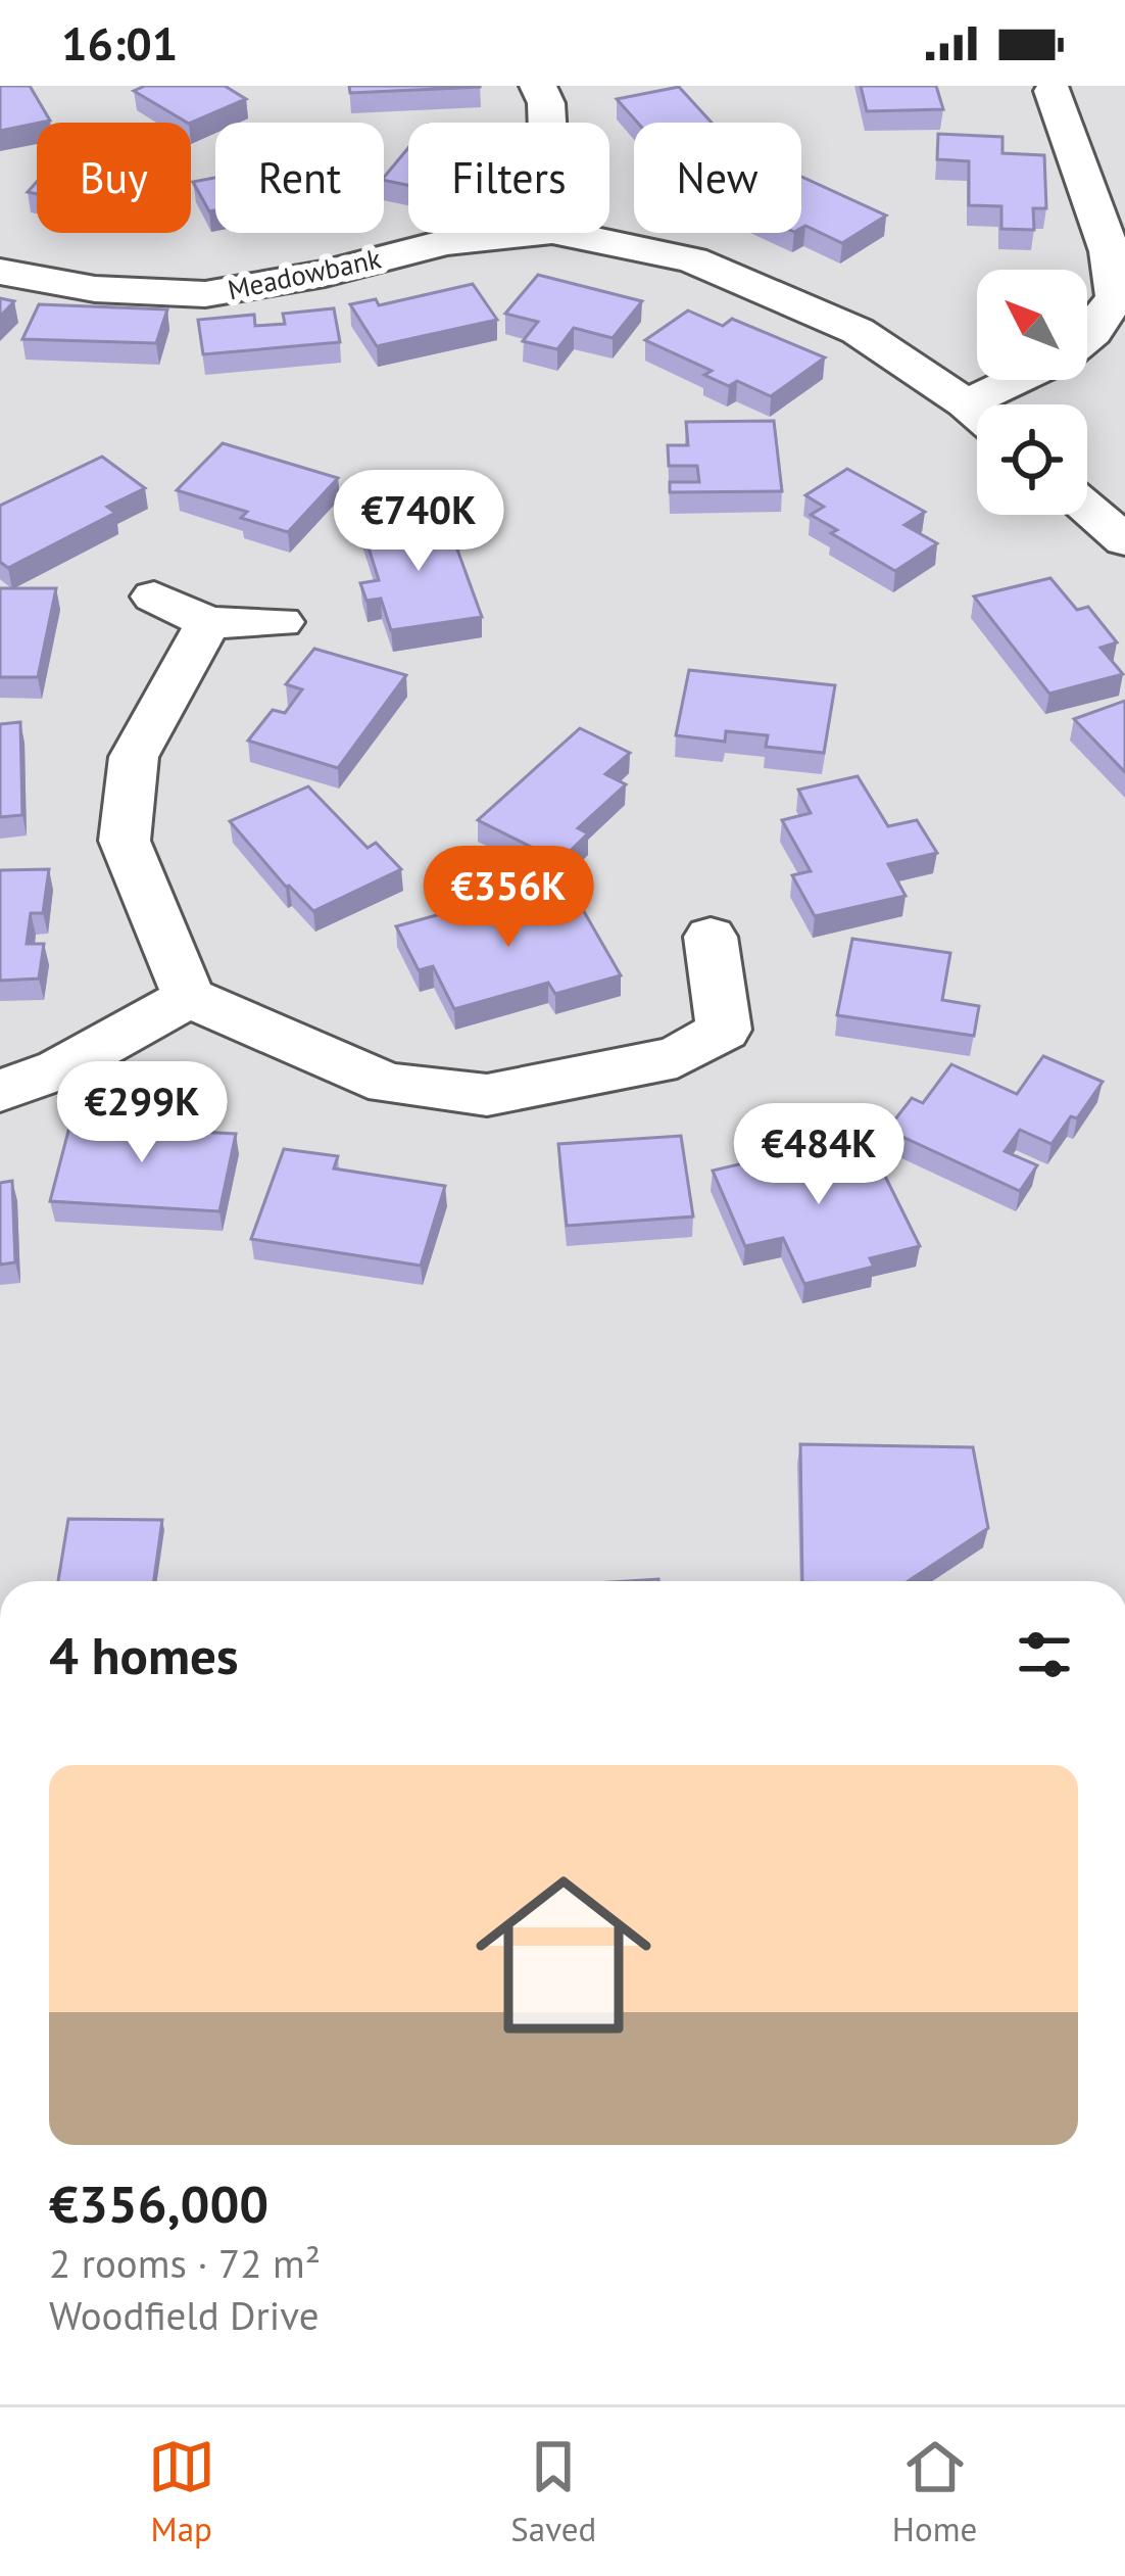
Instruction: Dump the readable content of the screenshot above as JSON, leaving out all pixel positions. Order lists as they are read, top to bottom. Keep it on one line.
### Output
{"streets":{"street":["Meadowbank"]},"north":"top left","page":{"status":"16:01","chip":["Buy","Rent","Filters","New"],"price":["€740K","€356K","€299K","€484K"],"heading":"4 homes","list":[{"name":"€356,000","note":"2 rooms · 72 m² · Woodfield Drive"}],"tabs":["Map","Saved","Home"]}}
